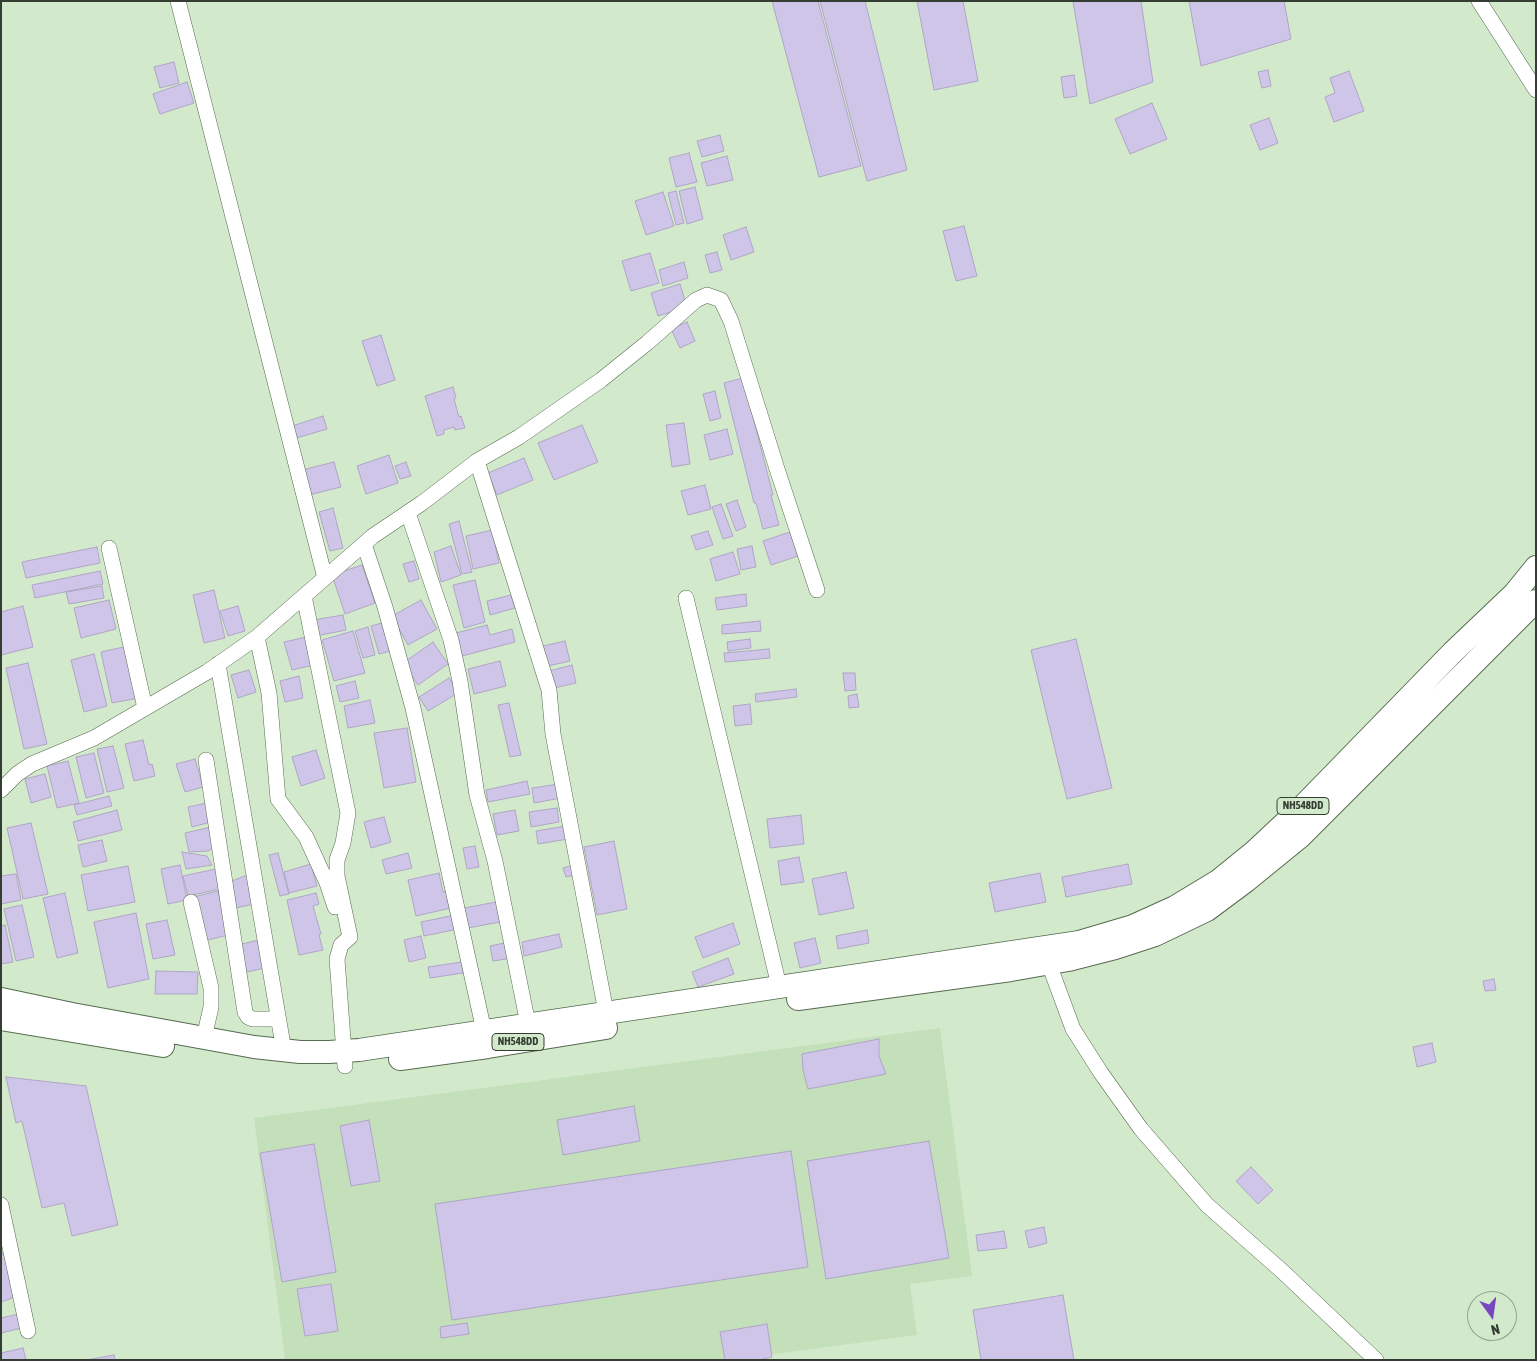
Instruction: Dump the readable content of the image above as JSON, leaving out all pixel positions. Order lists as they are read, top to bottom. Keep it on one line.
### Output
{"streets":{"highway":["NH548DD"]},"north":"bottom"}
